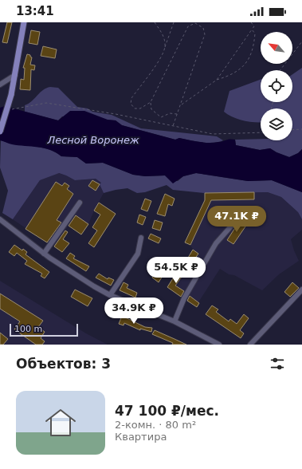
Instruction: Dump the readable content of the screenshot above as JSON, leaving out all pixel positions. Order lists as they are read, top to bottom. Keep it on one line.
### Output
{"water":["Лесной Воронеж"],"scale_bar":"100 m","north":"top left","page":{"status":"13:41","price":["47.1K ₽","54.5K ₽","34.9K ₽"],"scale":"100 m","heading":"Объектов: 3","list":[{"name":"47 100 ₽/мес.","note":"2-комн. · 80 m² · Квартира"}]}}
